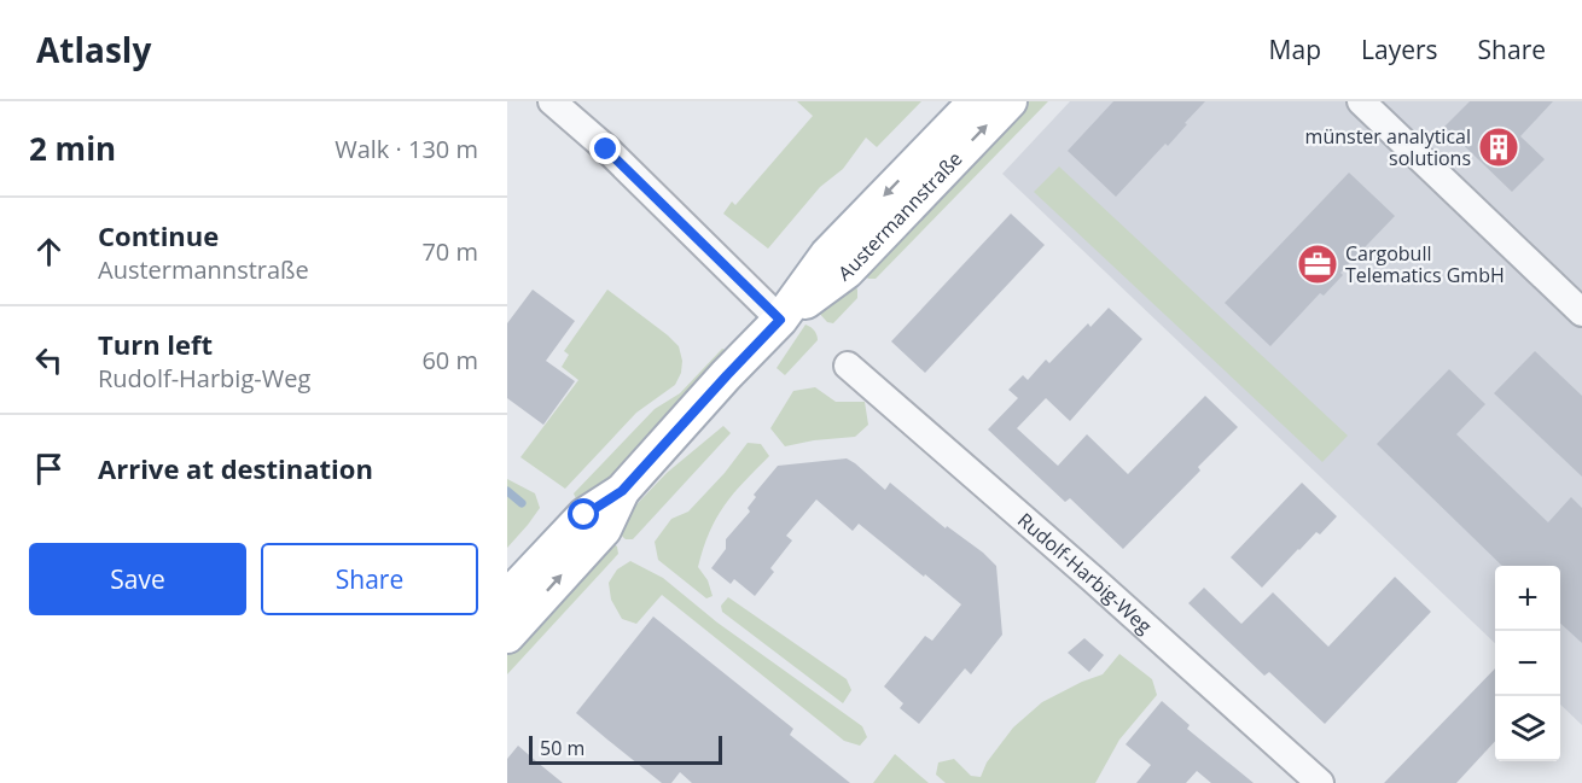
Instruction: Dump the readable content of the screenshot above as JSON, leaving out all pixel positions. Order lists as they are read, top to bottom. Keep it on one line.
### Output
{"streets":{"main road":["Austermannstraße"],"street":["Rudolf-Harbig-Weg"]},"places":{"building":["münster analytical solutions"],"office":["Cargobull Telematics GmbH"]},"scale_bar":"50 m","page":{"header":"Atlasly","nav":["Map","Layers","Share"],"heading":["2 min","Walk · 130 m"],"list":[["Continue","Austermannstraße","70 m"],["Turn left","Rudolf-Harbig-Weg","60 m"],"Arrive at destination"],"buttons":["Save","Share"],"map_buttons":["+","−"],"scale":"50 m"}}
